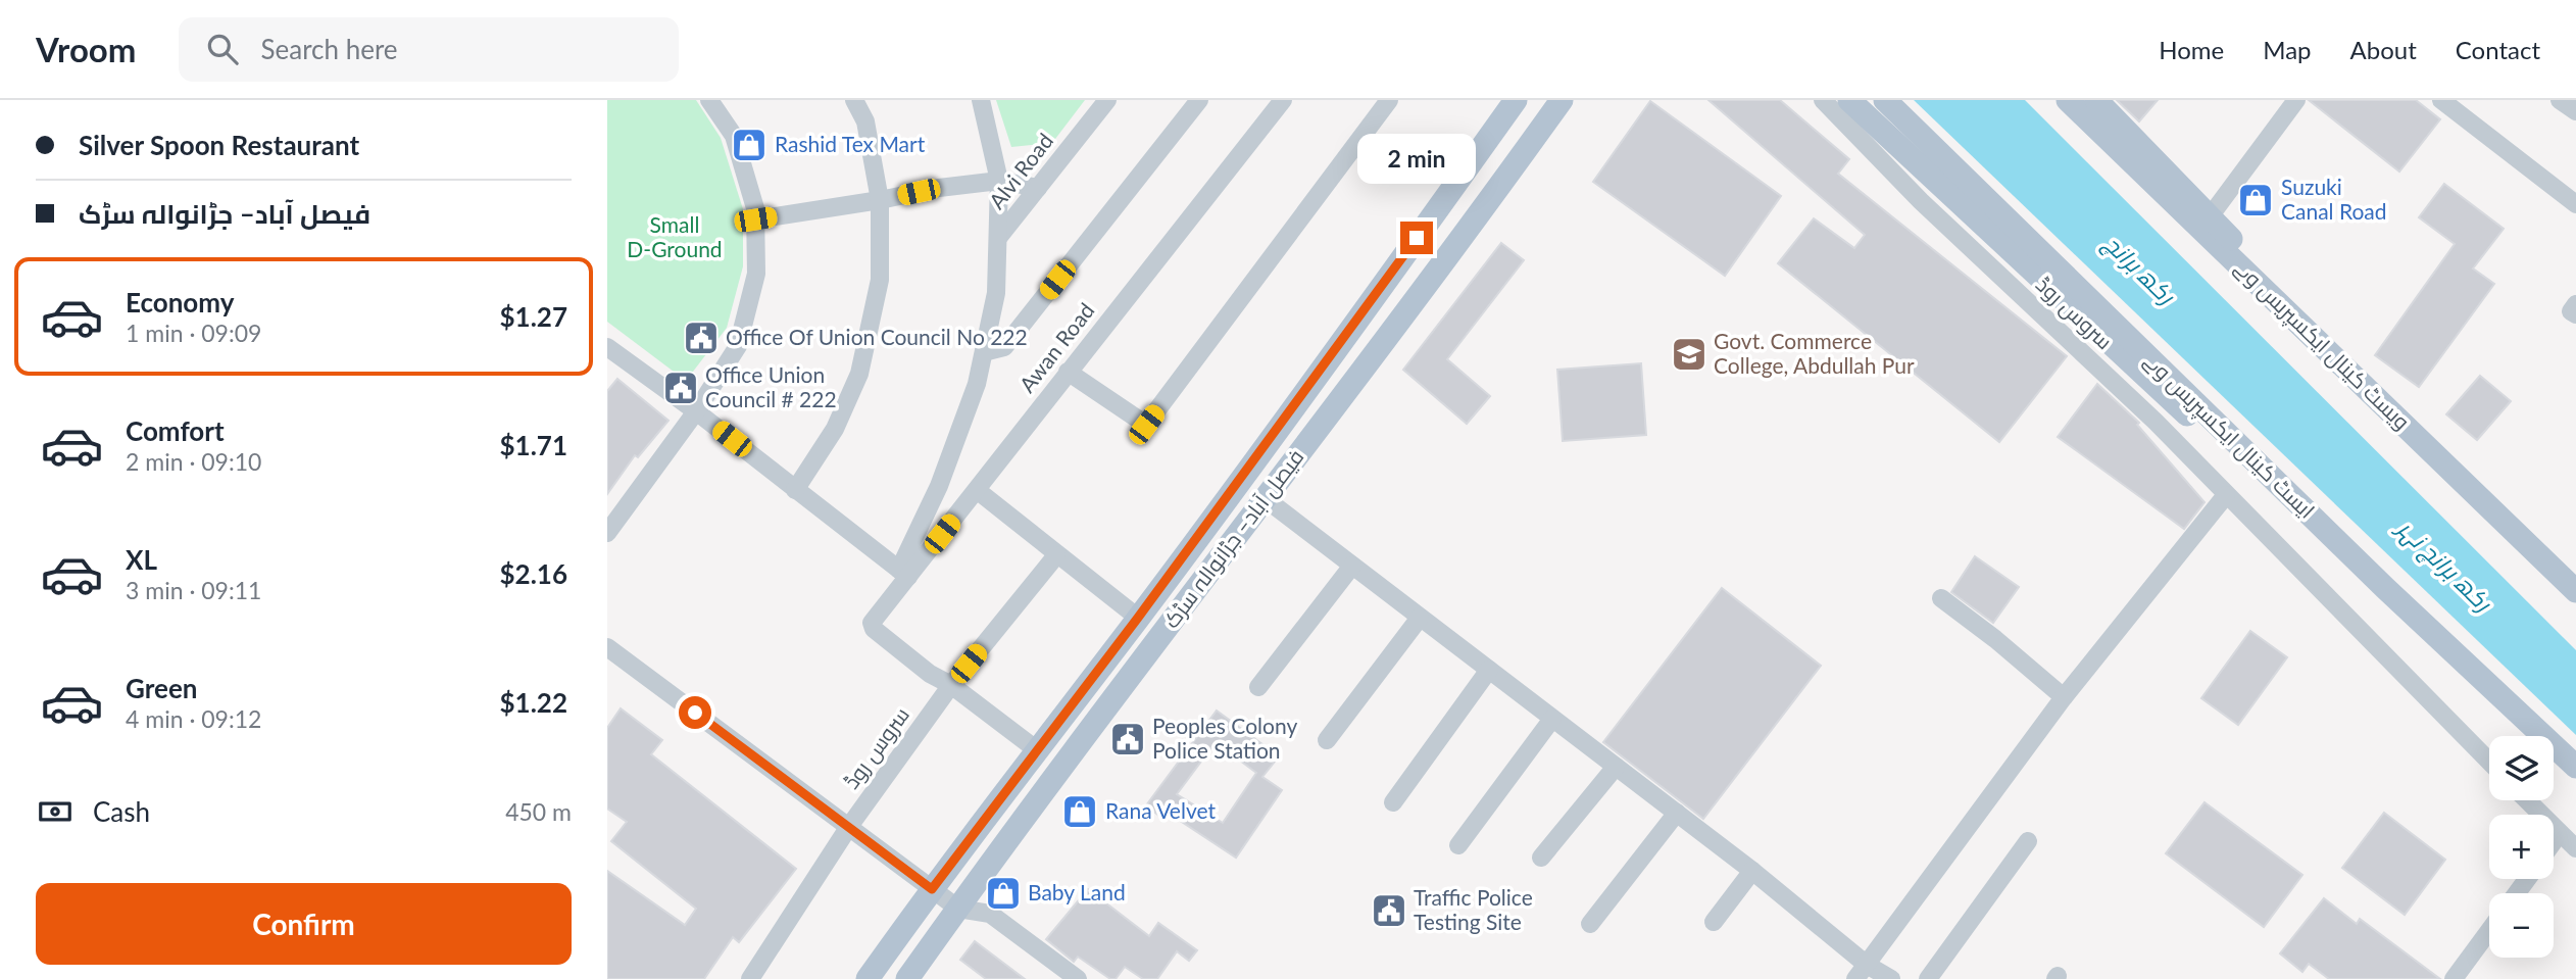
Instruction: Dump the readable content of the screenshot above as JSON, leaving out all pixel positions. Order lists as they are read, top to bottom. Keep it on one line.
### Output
{"streets":{"main road":["ویسٹ کینال ایکسپریس وے","ایسٹ کینال ایکسپریس وے","فیصل آباد– جڑانوالہ سڑک"],"street":["Alvi Road","سروس روڈ","Awan Road"]},"crossings":[["سروس روڈ","Awan Road"]],"water":["رکھ برانچ","رکھ برانچ نہر"],"parks":["Small D-Ground"],"places":{"shop":["Rashid Tex Mart","Suzuki Canal Road","Rana Velvet","Baby Land"],"public building":["Office Of Union Council No 222","Office Union Council # 222","Peoples Colony Police Station","Traffic Police Testing Site"],"school or university":["Govt. Commerce College, Abdullah Pur"]},"page":{"header":"Vroom","search":"Search here","nav":["Home","Map","About","Contact"],"banner":["Silver Spoon Restaurant","فیصل آباد– جڑانوالہ سڑک"],"bubble":"2 min","list":[{"name":"Economy","note":"1 min · 09:09","value":"$1.27"},{"name":"Comfort","note":"2 min · 09:10","value":"$1.71"},{"name":"XL","note":"3 min · 09:11","value":"$2.16"},{"name":"Green","note":"4 min · 09:12","value":"$1.22"}],"map_buttons":["+","−"],"pay":["Cash","450 m"],"buttons":"Confirm"}}
